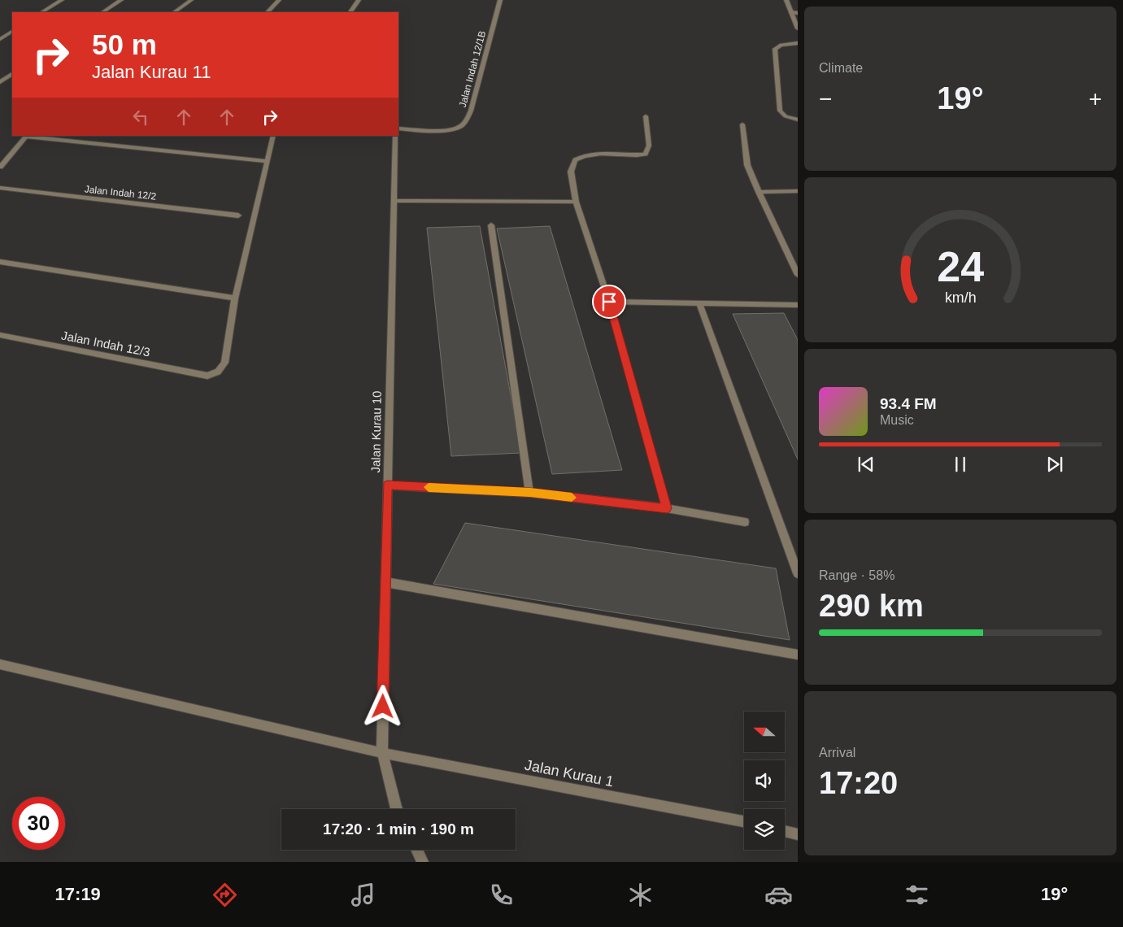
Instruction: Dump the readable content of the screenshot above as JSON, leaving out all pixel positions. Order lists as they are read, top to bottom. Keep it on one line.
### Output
{"streets":{"street":["Jalan Indah 12/1B","Jalan Indah 12/2","Jalan Indah 12/3","Jalan Kurau 10","Jalan Kurau 1"]},"crossings":[["Jalan Kurau 10","Jalan Kurau 1"]],"north":"left","page":{"tile":["Climate",["Range · 58%","290 km"],["Arrival","17:20"]],"turn":["50 m","Jalan Kurau 11"],"heat":["−","19°","+"],"song":["93.4 FM","Music"],"limit":"30","trip":"17:20 · 1 min · 190 m","tabs":["17:19","19°"],"gauge":["24","km/h"]}}
